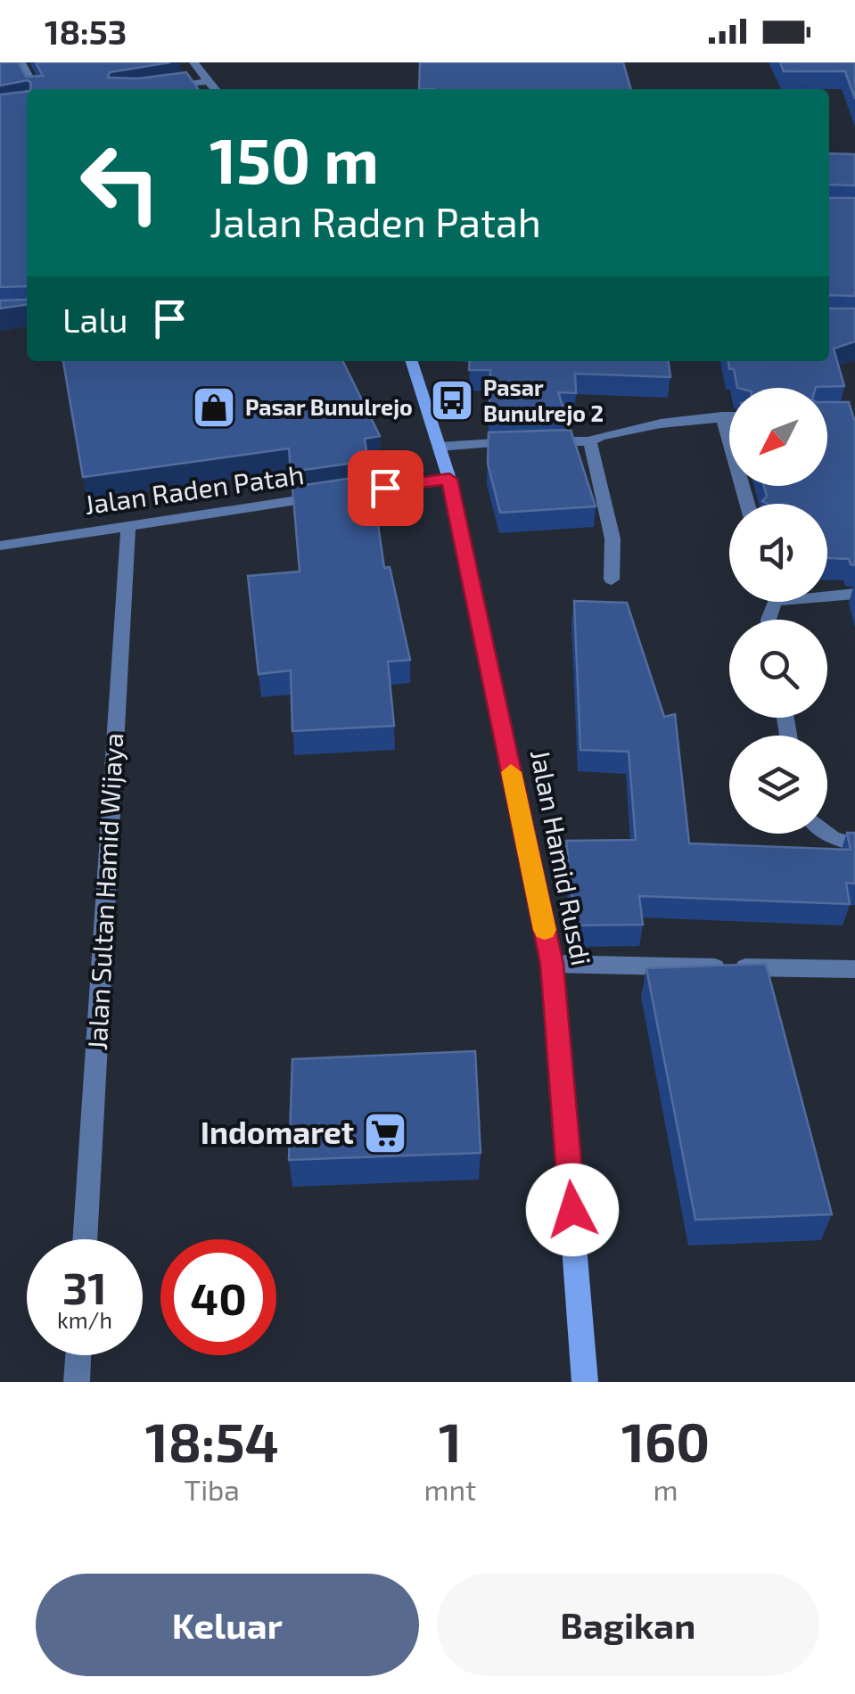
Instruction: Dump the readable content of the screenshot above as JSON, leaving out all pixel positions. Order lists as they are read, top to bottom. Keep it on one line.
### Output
{"streets":{"street":["Jalan Raden Patah","Jalan Hamid Rusdi","Jalan Sultan Hamid Wijaya"]},"crossings":[["Jalan Raden Patah","Jalan Hamid Rusdi"],["Jalan Raden Patah","Jalan Sultan Hamid Wijaya"]],"places":{"bus stop":["Pasar Bunulrejo 2"],"shop":["Pasar Bunulrejo"],"supermarket":["Indomaret"]},"north":"bottom left","page":{"status":"18:53","turn":["150 m","Jalan Raden Patah"],"then":"Lalu","speed":"31 km/h","limit":"40","eta":["18:54","Tiba","1","mnt","160","m"],"buttons":["Keluar","Bagikan"]}}
